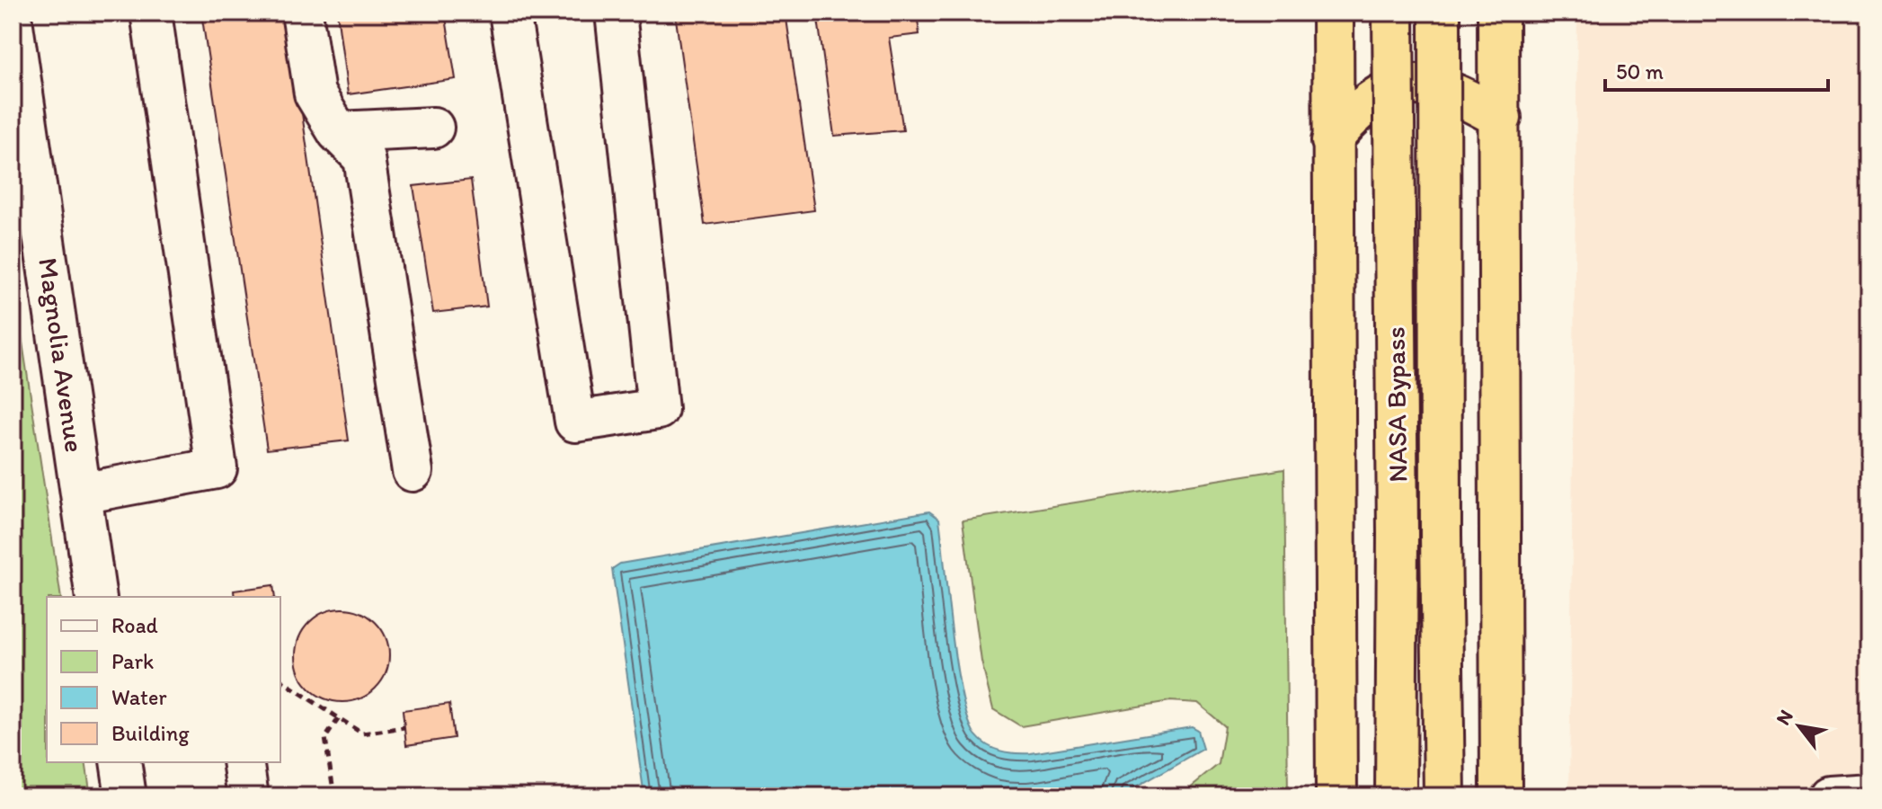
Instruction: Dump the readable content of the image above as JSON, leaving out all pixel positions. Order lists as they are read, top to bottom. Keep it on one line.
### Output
{"streets":{"highway":["NASA Bypass"],"street":["Magnolia Avenue"]},"legend":["Road","Park","Water","Building"],"scale_bar":"50 m","north":"top left"}
